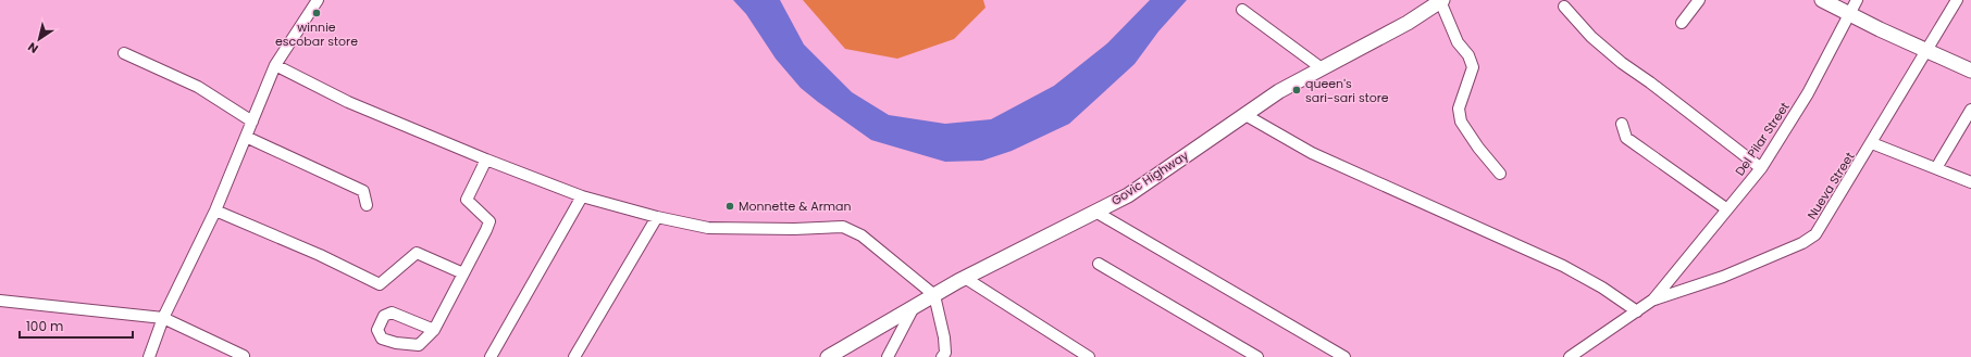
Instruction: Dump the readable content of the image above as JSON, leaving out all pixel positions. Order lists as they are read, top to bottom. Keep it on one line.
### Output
{"streets":{"main road":["Govic Highway"],"street":["Del Pilar Street","Nueva Street"]},"crossings":[["Del Pilar Street","Nueva Street"]],"places":["winnie escobar store","queen's sari-sari store","Monnette & Arman"],"scale_bar":"100 m","north":"bottom left"}
